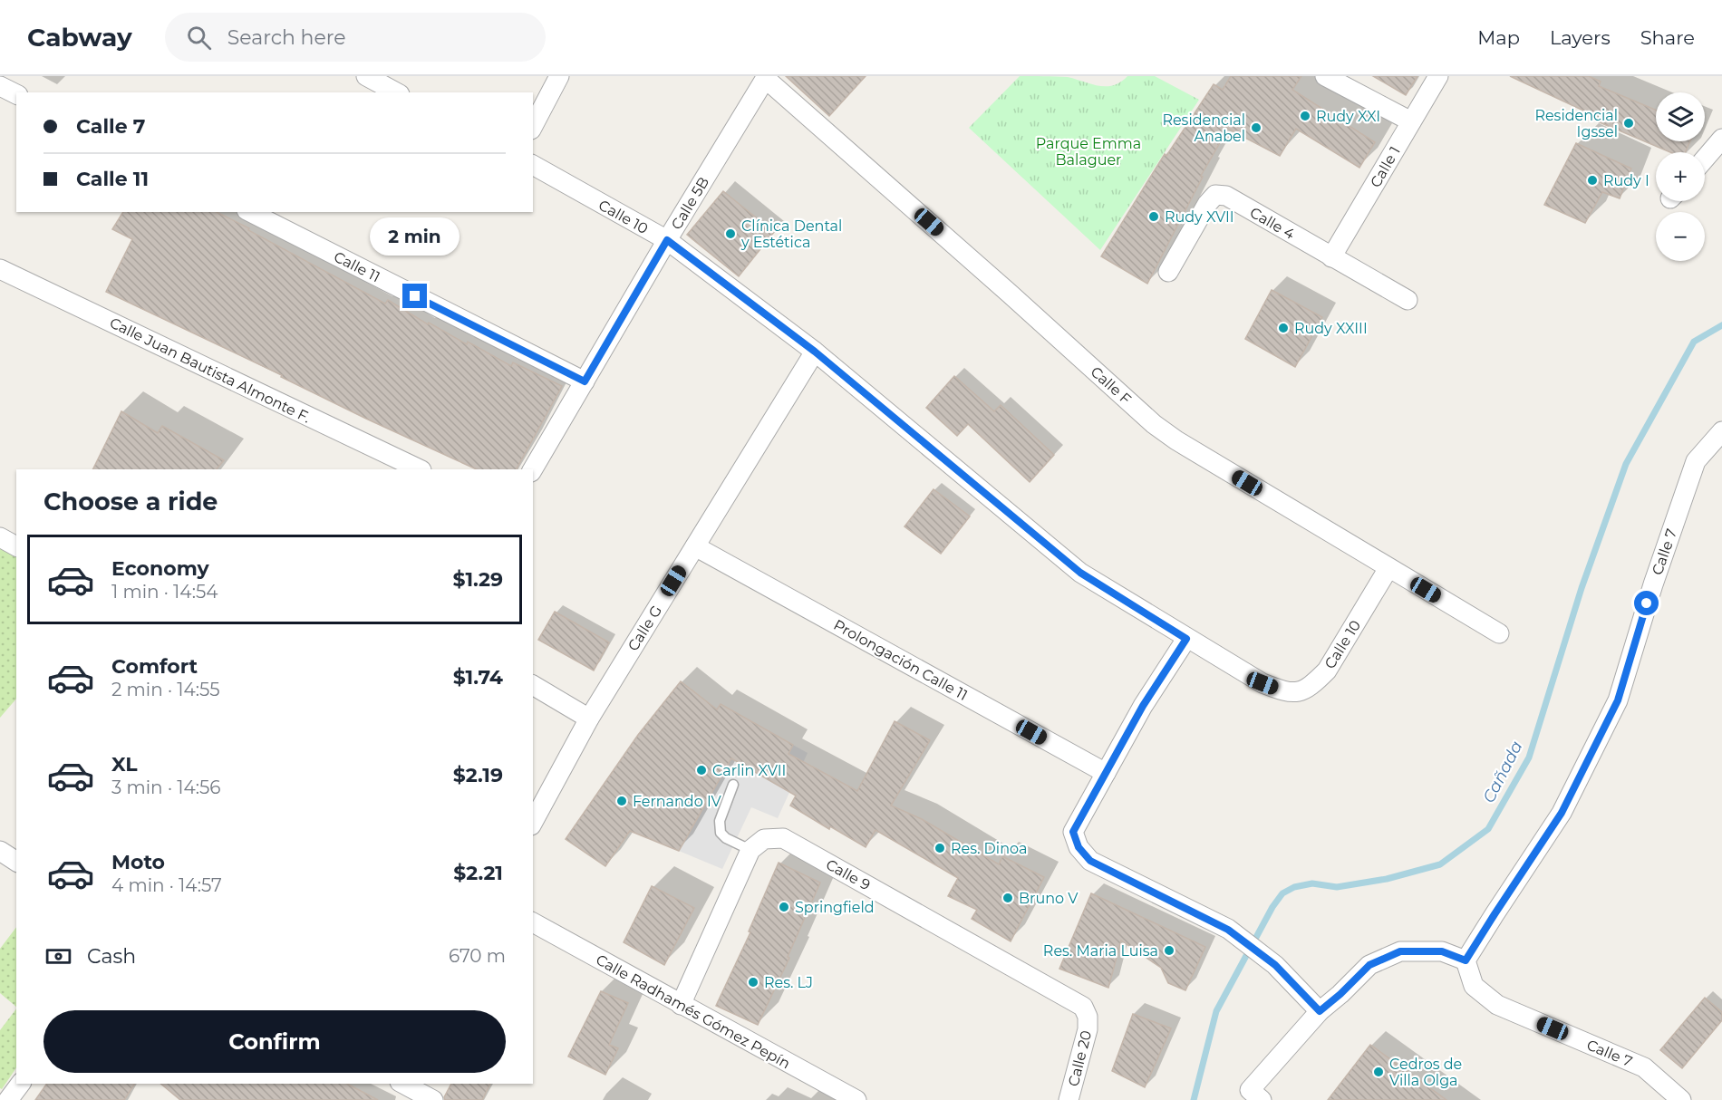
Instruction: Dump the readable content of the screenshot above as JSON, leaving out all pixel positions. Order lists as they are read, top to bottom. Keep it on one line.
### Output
{"streets":{"street":["Calle 1","Calle 5B","Calle 10","Calle 4","Calle 11","Calle Juan Bautista Almonte F.","Calle F","Calle 7","Calle G","Prolongación Calle 11","Calle 9","Calle Radhamés Gómez Pepín","Calle 20"]},"crossings":[["Calle 1","Calle 4"],["Calle 5B","Calle 10"],["Calle 5B","Calle 11"],["Calle 5B","Calle F"],["Calle 10","Calle F"],["Calle 10","Calle G"],["Calle G","Prolongación Calle 11"],["Calle 9","Calle 20"]],"water":["Cañada"],"parks":["Parque Emma Balaguer"],"places":["Rudy XXI","Residencial Igssel","Residencial Anabel","Rudy I","Rudy XVII","Clínica Dental y Estética","Rudy XXIII","Carlin XVII","Fernando IV","Res. Dinoa","Bruno V","Springfield","Res. Maria Luisa","Res. LJ","Cedros de Villa Olga"],"page":{"header":"Cabway","search":"Search here","nav":["Map","Layers","Share"],"map_buttons":["+","−"],"banner":["Calle 7","Calle 11"],"bubble":"2 min","heading":"Choose a ride","list":[{"name":"Economy","note":"1 min · 14:54","value":"$1.29"},{"name":"Comfort","note":"2 min · 14:55","value":"$1.74"},{"name":"XL","note":"3 min · 14:56","value":"$2.19"},{"name":"Moto","note":"4 min · 14:57","value":"$2.21"}],"pay":["Cash","670 m"],"buttons":"Confirm"}}
